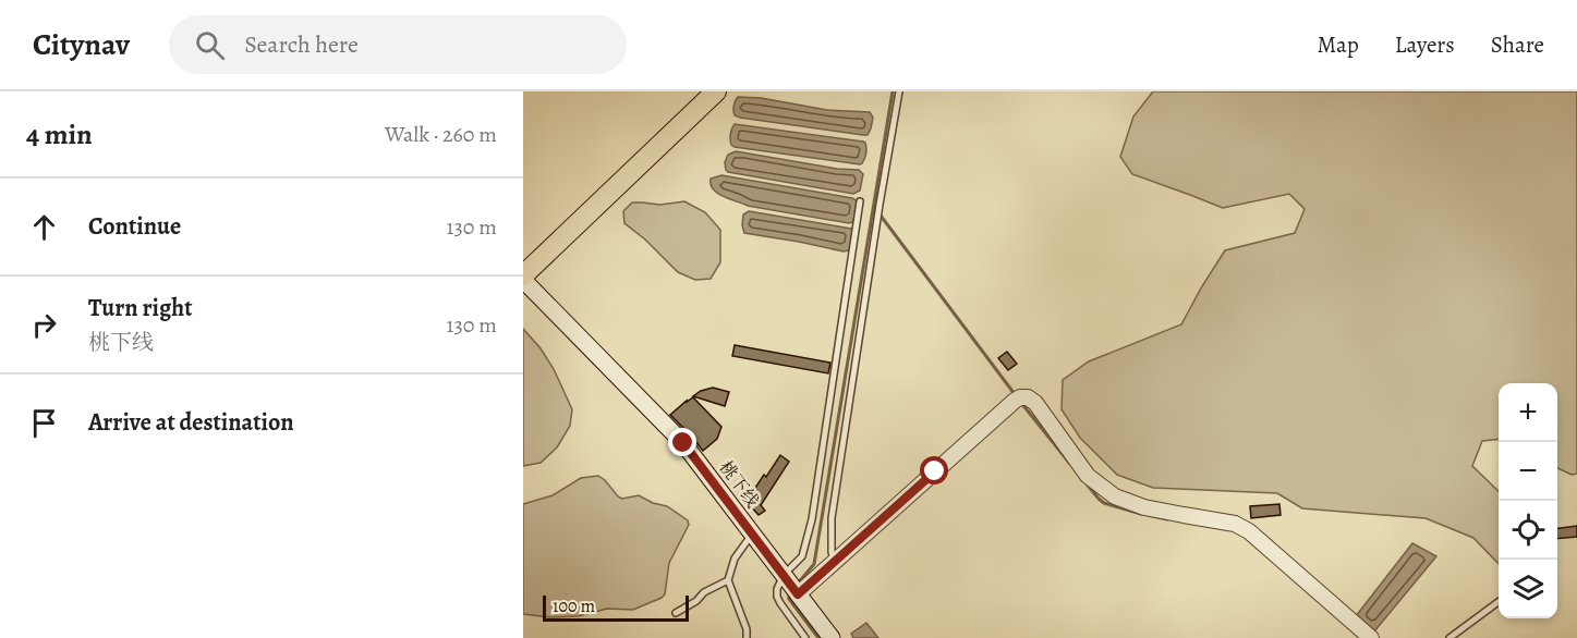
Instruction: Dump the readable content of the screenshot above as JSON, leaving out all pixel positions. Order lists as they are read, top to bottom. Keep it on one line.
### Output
{"streets":{"main road":["桃下线"]},"scale_bar":"100 m","page":{"header":"Citynav","search":"Search here","nav":["Map","Layers","Share"],"heading":["4 min","Walk · 260 m"],"list":[["Continue","130 m"],["Turn right","桃下线","130 m"],"Arrive at destination"],"map_buttons":["+","−"],"scale":"100 m"}}
